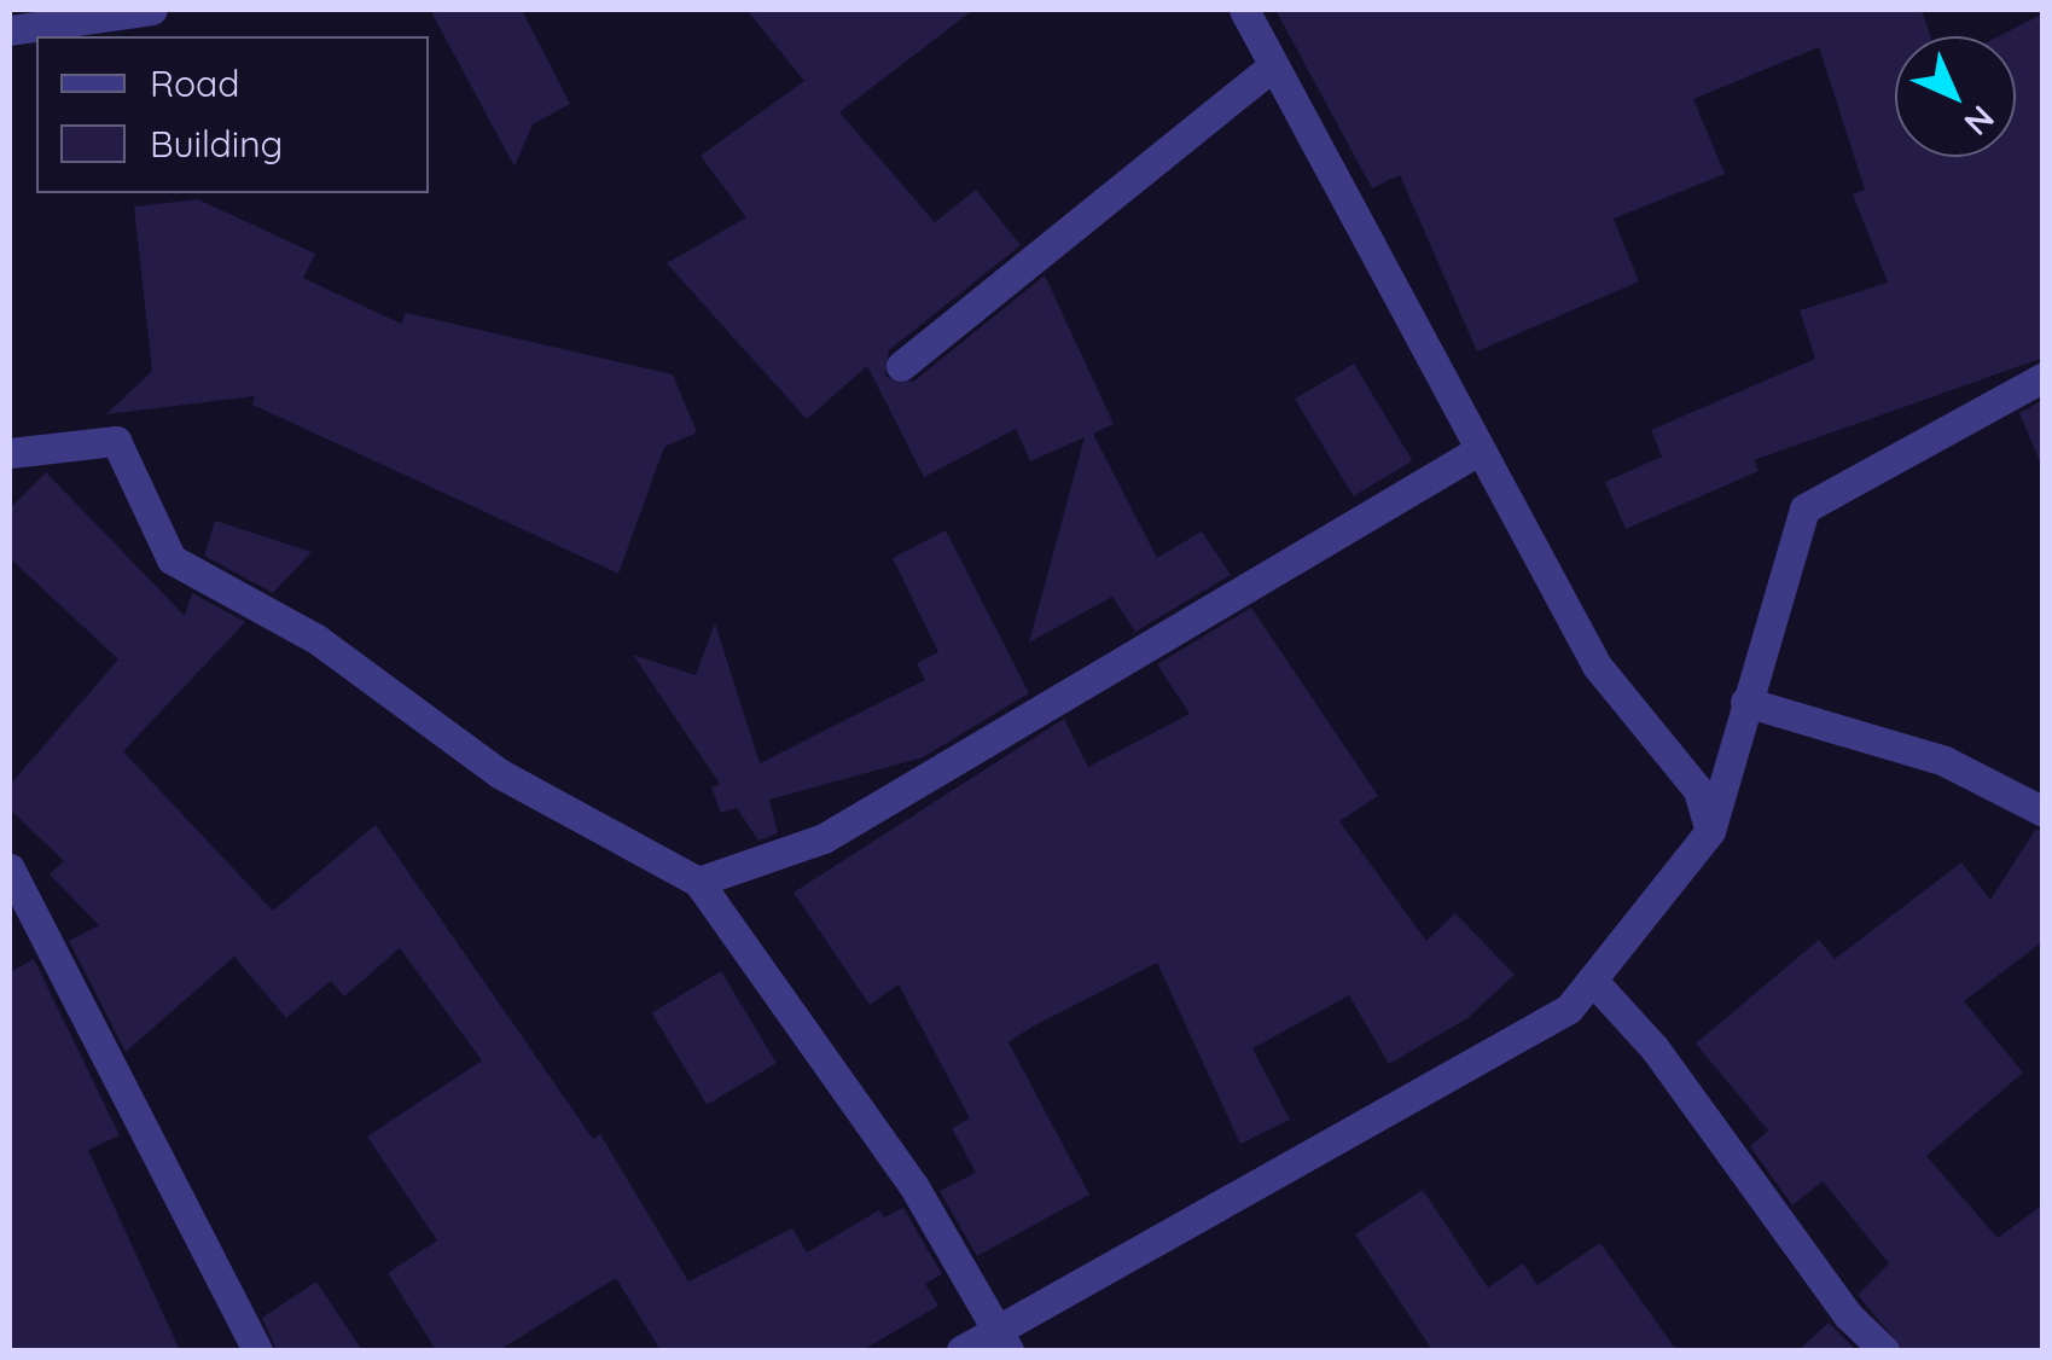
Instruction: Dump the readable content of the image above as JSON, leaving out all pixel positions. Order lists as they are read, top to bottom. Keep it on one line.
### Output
{"legend":["Road","Building"],"north":"bottom right"}
